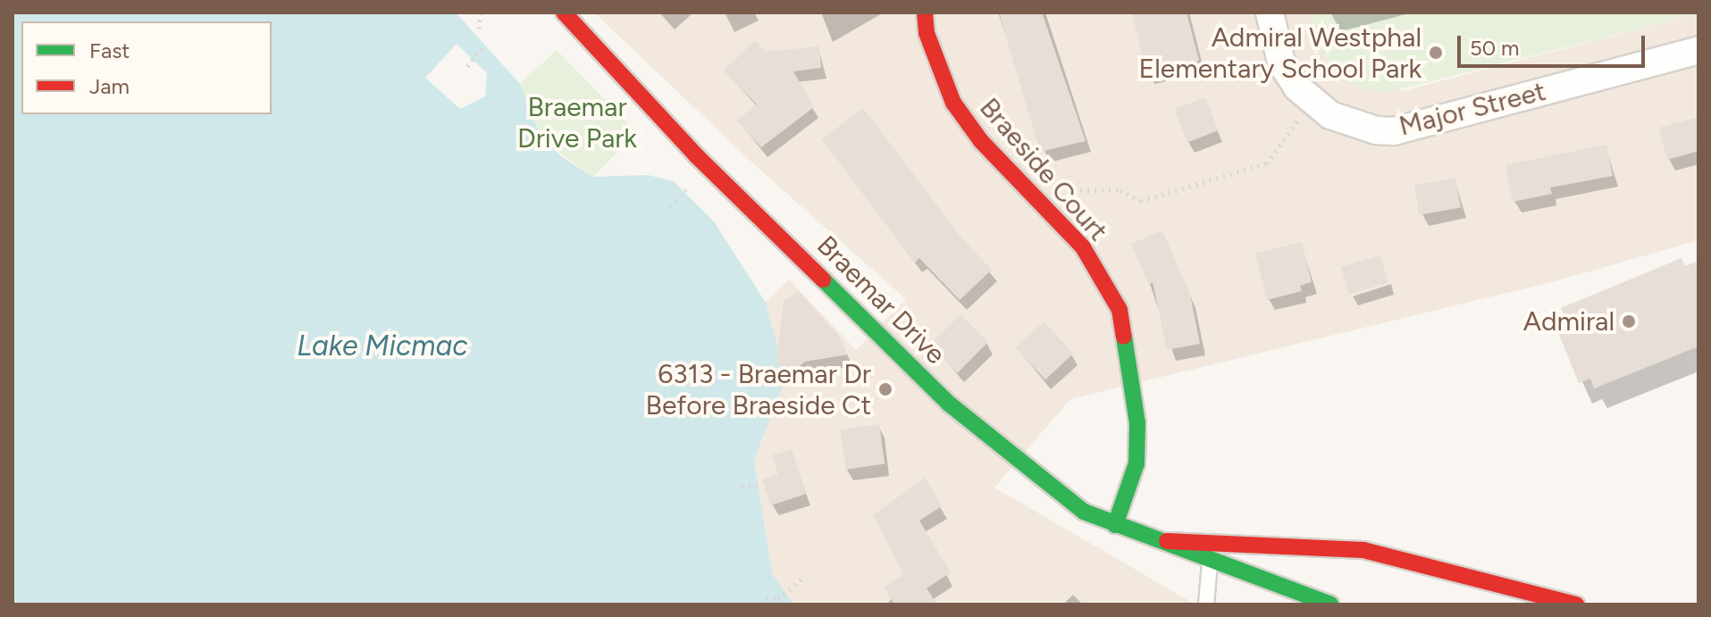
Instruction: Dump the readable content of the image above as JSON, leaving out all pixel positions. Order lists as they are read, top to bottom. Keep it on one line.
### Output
{"streets":{"main road":["Braeside Court","Braemar Drive"],"street":["Major Street"]},"crossings":[["Braeside Court","Braemar Drive"]],"water":["Lake Micmac"],"parks":["Braemar Drive Park"],"places":["Admiral Westphal Elementary School Park","Admiral","6313 - Braemar Dr Before Braeside Ct"],"legend":["Fast","Jam"],"scale_bar":"50 m"}
